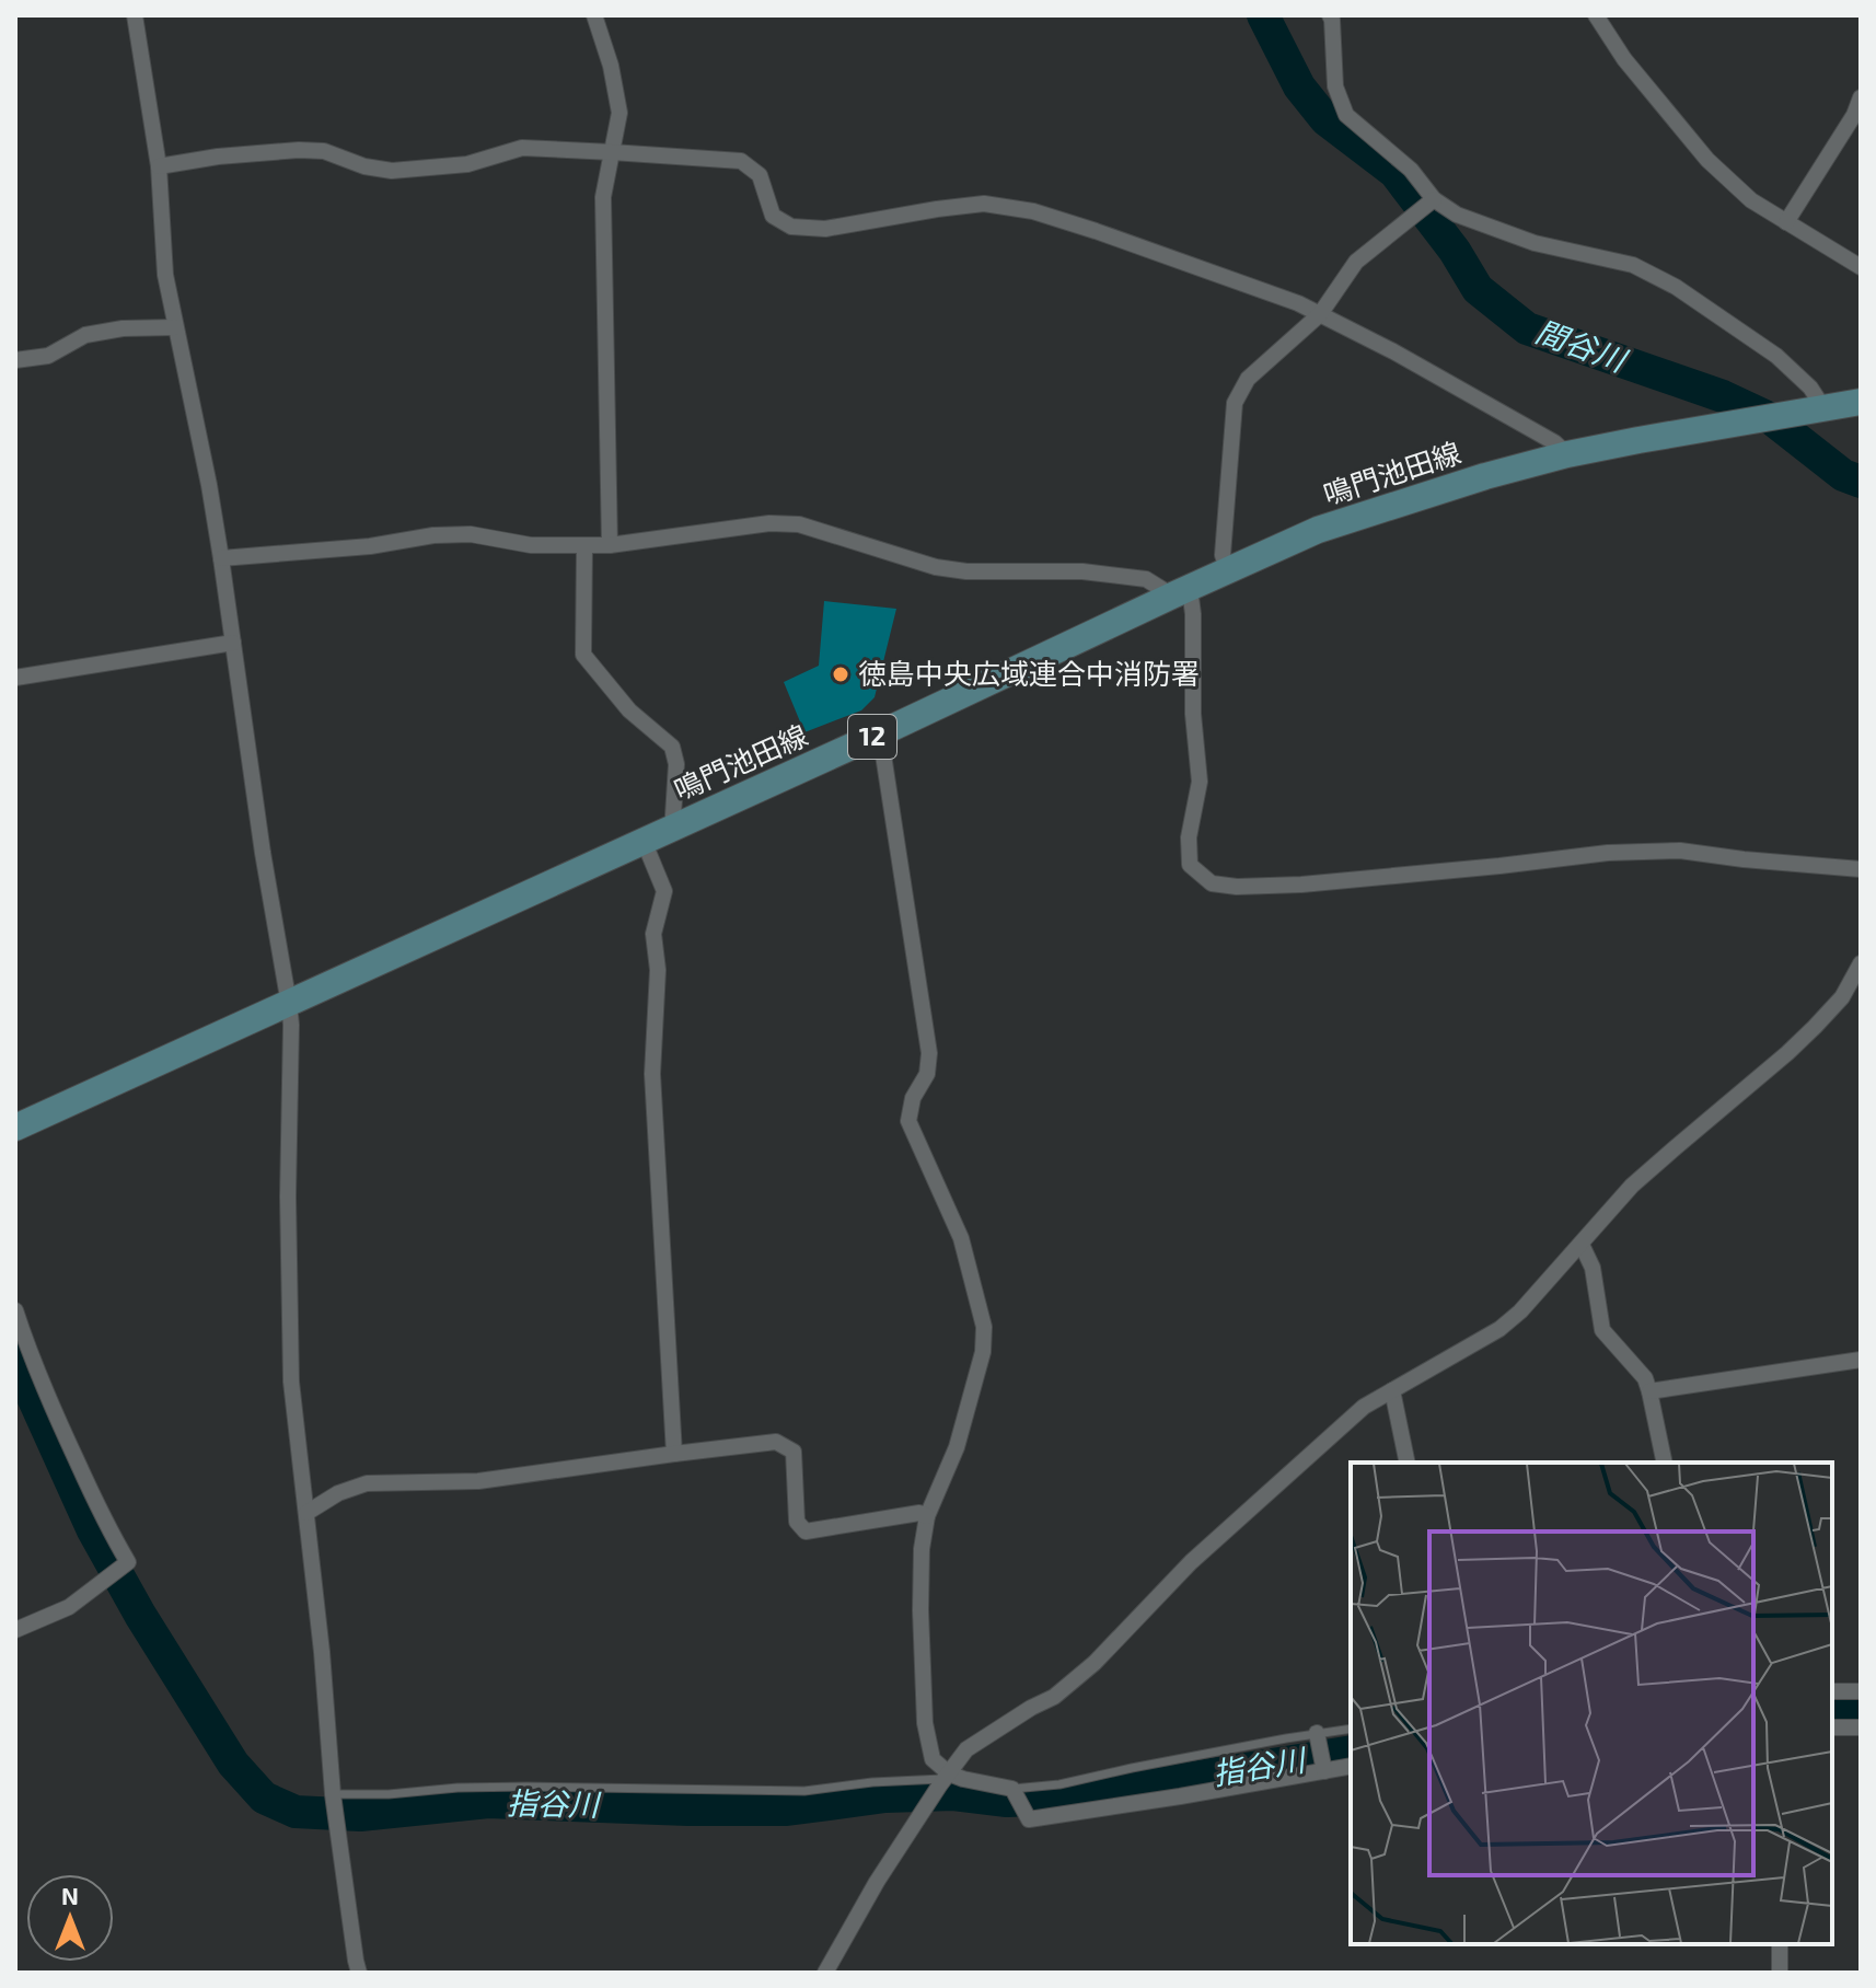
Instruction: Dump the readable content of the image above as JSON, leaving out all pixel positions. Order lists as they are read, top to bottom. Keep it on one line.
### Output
{"streets":{"main road":["鳴門池田線","12"]},"water":["間谷川","指谷川"],"places":["徳島中央広域連合中消防署"],"north":"top"}
